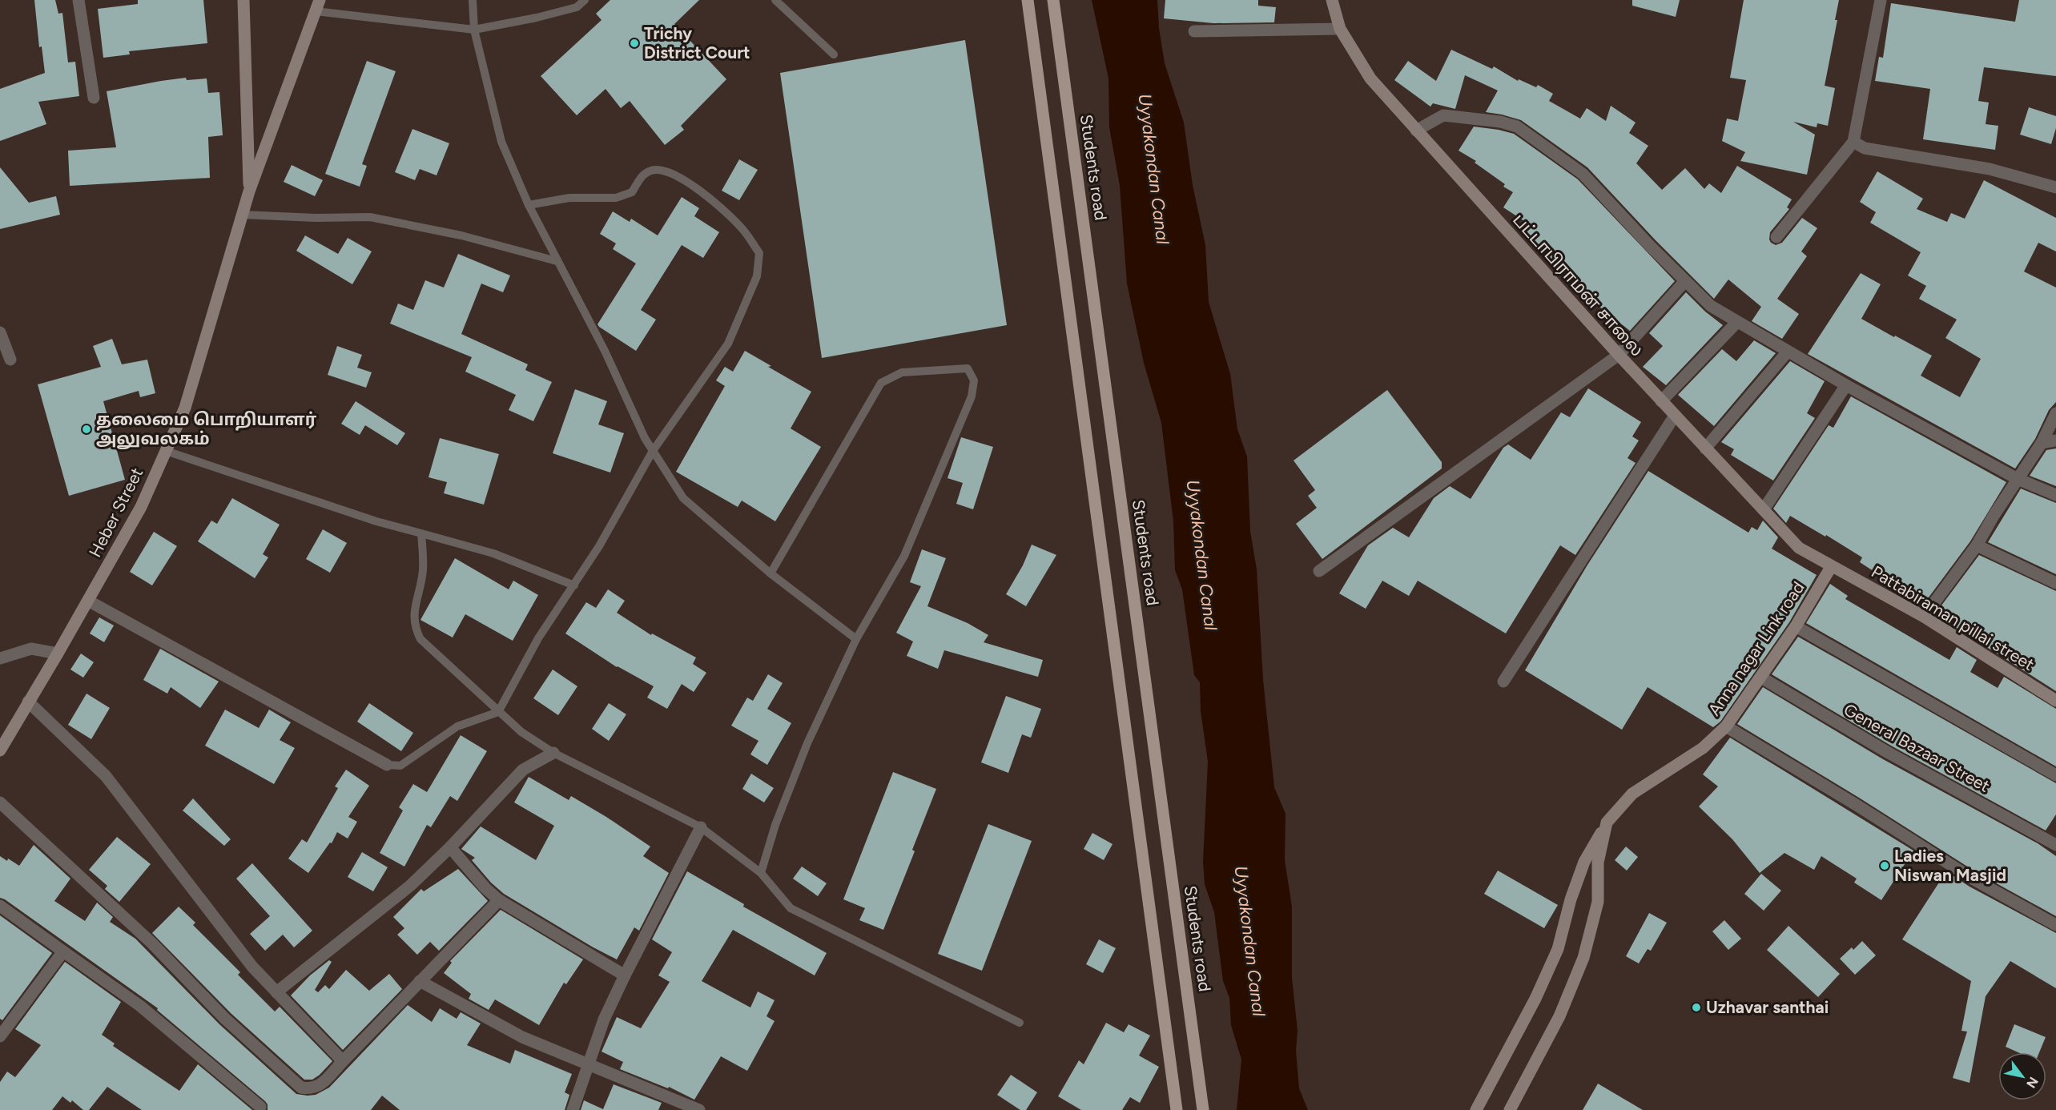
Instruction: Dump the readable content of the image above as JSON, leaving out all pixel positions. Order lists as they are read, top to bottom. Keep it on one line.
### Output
{"streets":{"main road":["Students road"],"street":["பட்டாபிராமன் சாலை","Heber Street","Pattabiraman pillai street","Anna nagar Link road","General Bazaar Street"]},"crossings":[["பட்டாபிராமன் சாலை","Pattabiraman pillai street"],["பட்டாபிராமன் சாலை","Anna nagar Link road"],["Pattabiraman pillai street","Anna nagar Link road"],["Anna nagar Link road","General Bazaar Street"]],"water":["Uyyakondan Canal"],"places":["Trichy District Court","தலைமை பொறியாளர் அலுவலகம்","Ladies Niswan Masjid","Uzhavar santhai"],"north":"bottom right"}
